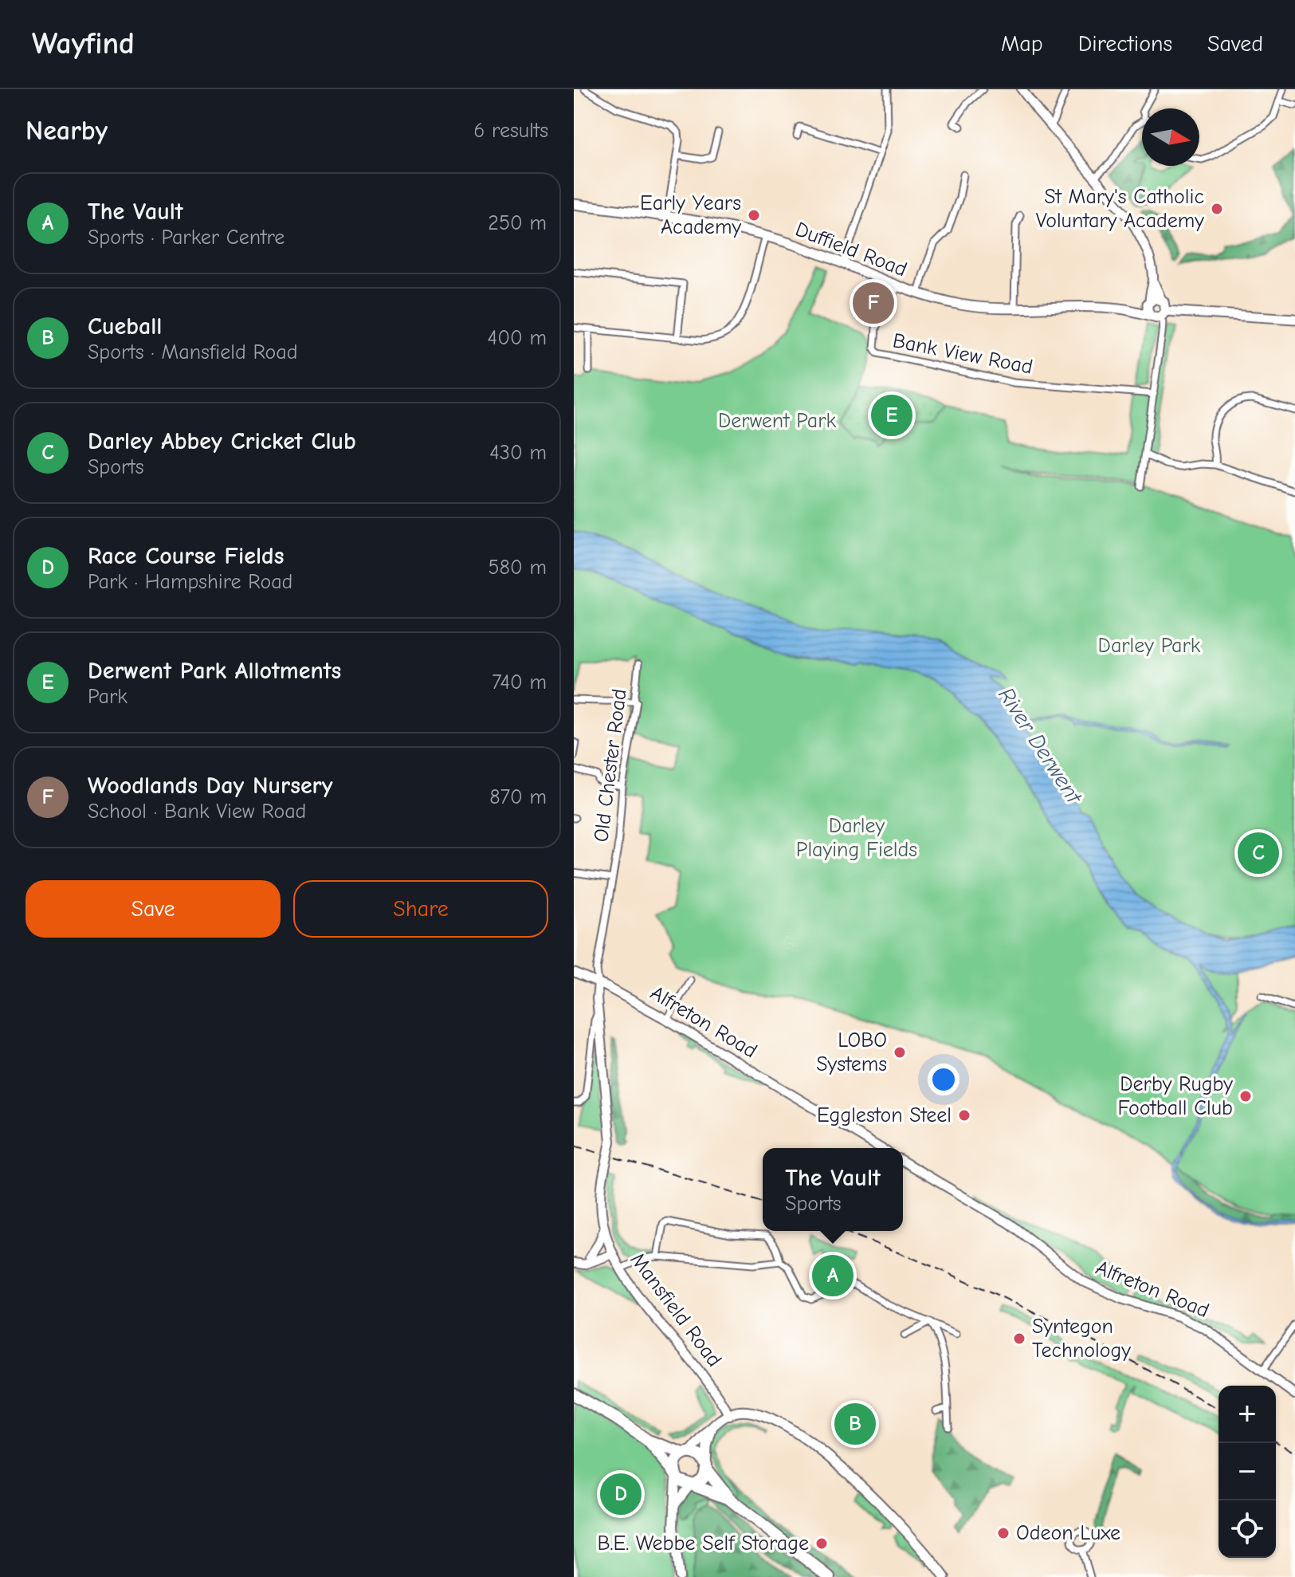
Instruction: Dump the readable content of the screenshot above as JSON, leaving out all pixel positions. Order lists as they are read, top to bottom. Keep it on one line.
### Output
{"streets":{"main road":["Duffield Road"],"street":["Bank View Road","Old Chester Road","Alfreton Road","Mansfield Road"]},"crossings":[["Duffield Road","Bank View Road"],["Old Chester Road","Alfreton Road"],["Old Chester Road","Mansfield Road"],["Alfreton Road","Mansfield Road"]],"water":["River Derwent"],"parks":["Derwent Park","Darley Park","Darley Playing Fields"],"places":["St Mary's Catholic Voluntary Academy","Early Years Academy","LOBO Systems","Derby Rugby Football Club","Eggleston Steel","Syntegon Technology","Odeon Luxe","B.E. Webbe Self Storage"],"north":"right","page":{"header":"Wayfind","nav":["Map","Directions","Saved"],"heading":["Nearby","6 results"],"list":[{"mark":"A","name":"The Vault","note":"Sports · Parker Centre","value":"250 m"},{"mark":"B","name":"Cueball","note":"Sports · Mansfield Road","value":"400 m"},{"mark":"C","name":"Darley Abbey Cricket Club","note":"Sports","value":"430 m"},{"mark":"D","name":"Race Course Fields","note":"Park · Hampshire Road","value":"580 m"},{"mark":"E","name":"Derwent Park Allotments","note":"Park","value":"740 m"},{"mark":"F","name":"Woodlands Day Nursery","note":"School · Bank View Road","value":"870 m"}],"pins":["F","E","C","A","B","D"],"buttons":["Save","Share"],"popup":["The Vault","Sports"],"map_buttons":["+","−"]}}
